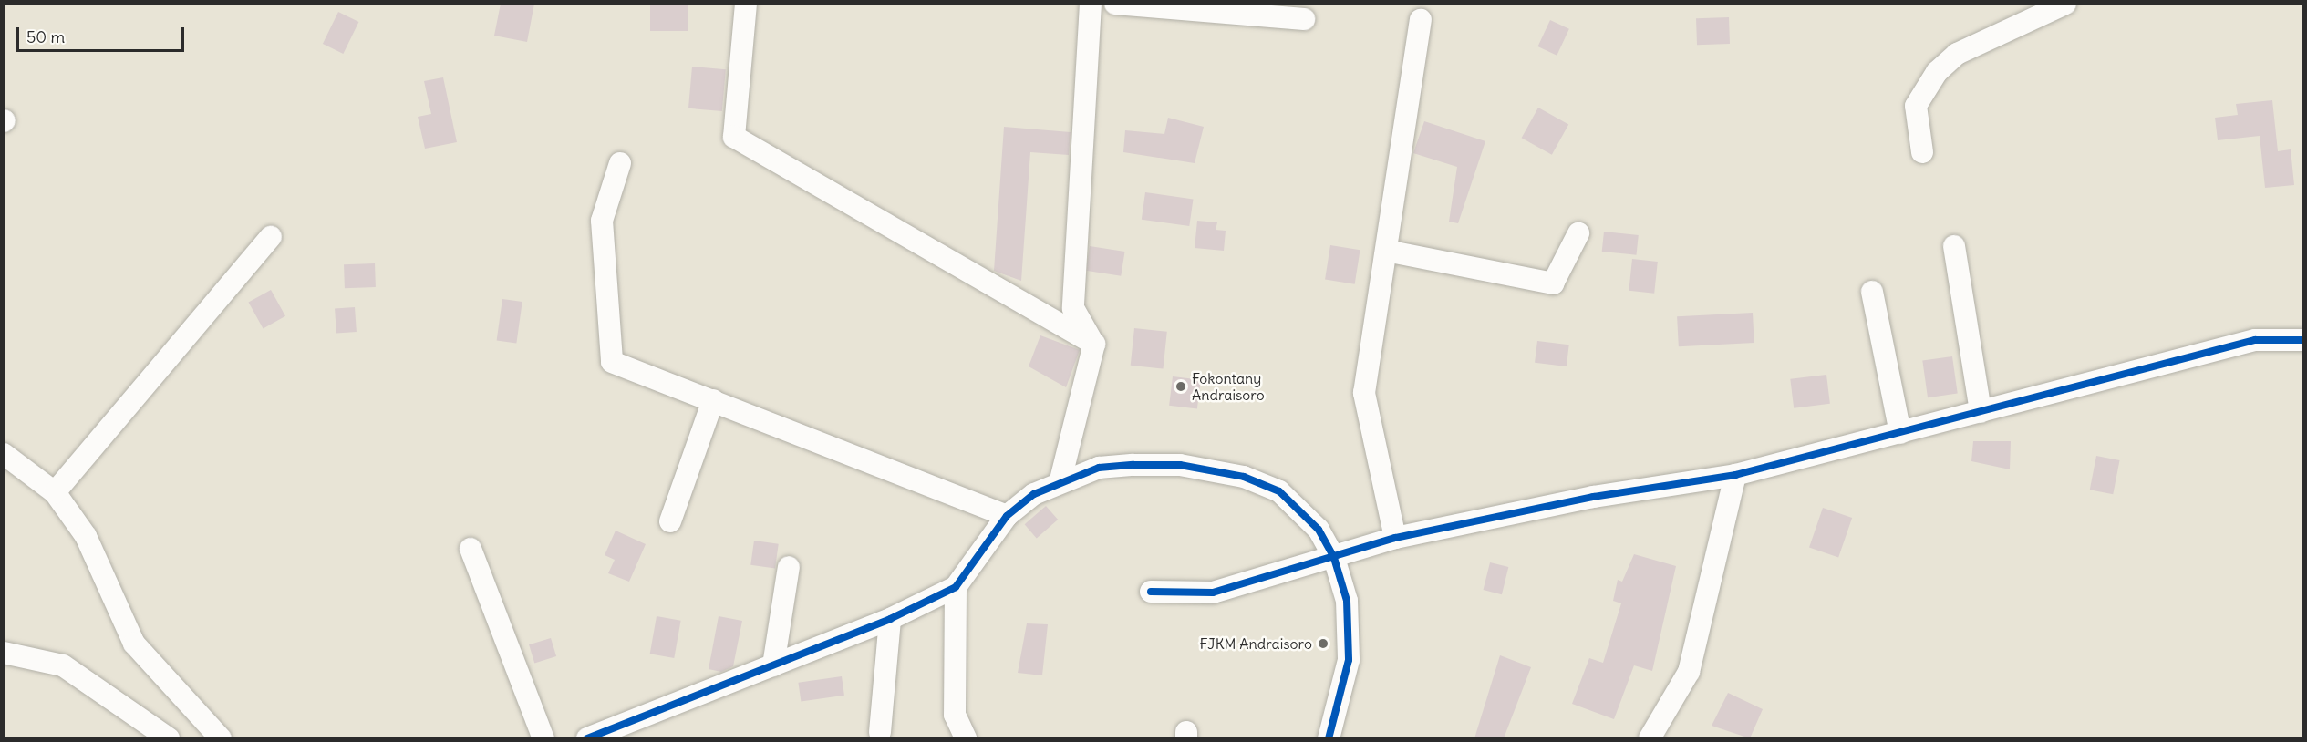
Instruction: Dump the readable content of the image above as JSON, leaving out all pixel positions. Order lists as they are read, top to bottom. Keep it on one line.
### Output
{"places":["Fokontany Andraisoro","FJKM Andraisoro"],"scale_bar":"50 m"}
